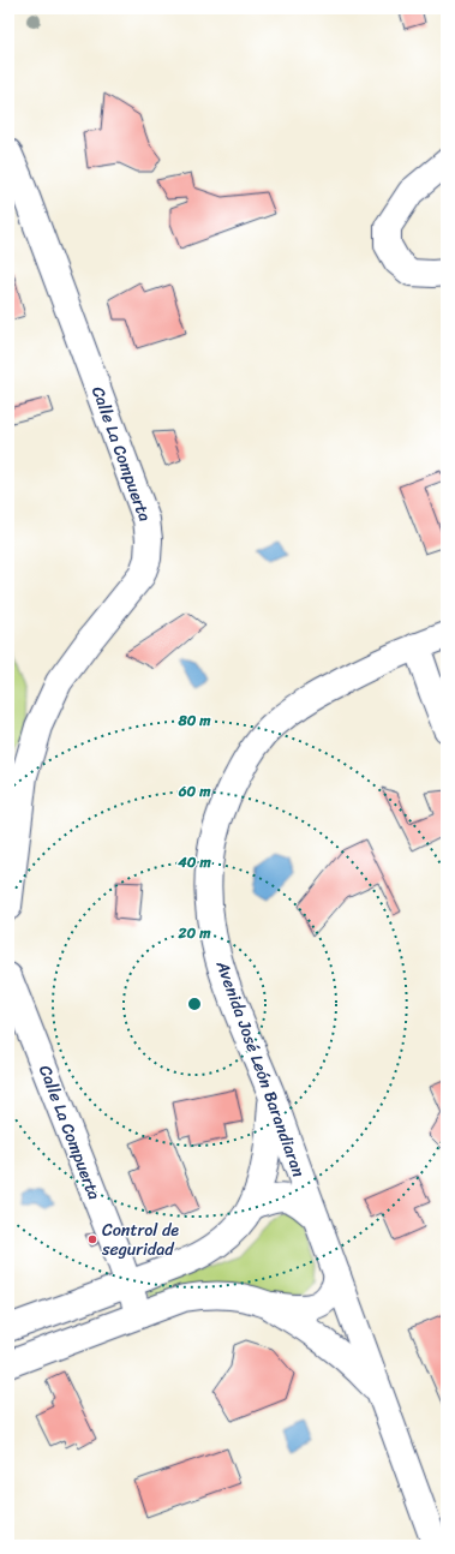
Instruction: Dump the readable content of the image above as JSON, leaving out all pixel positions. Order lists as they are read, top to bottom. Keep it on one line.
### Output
{"streets":{"street":["Calle La Compuerta","Avenida José León Barandiaran"]},"places":["Control de seguridad"],"rings":["80 m","60 m","40 m","20 m"]}
